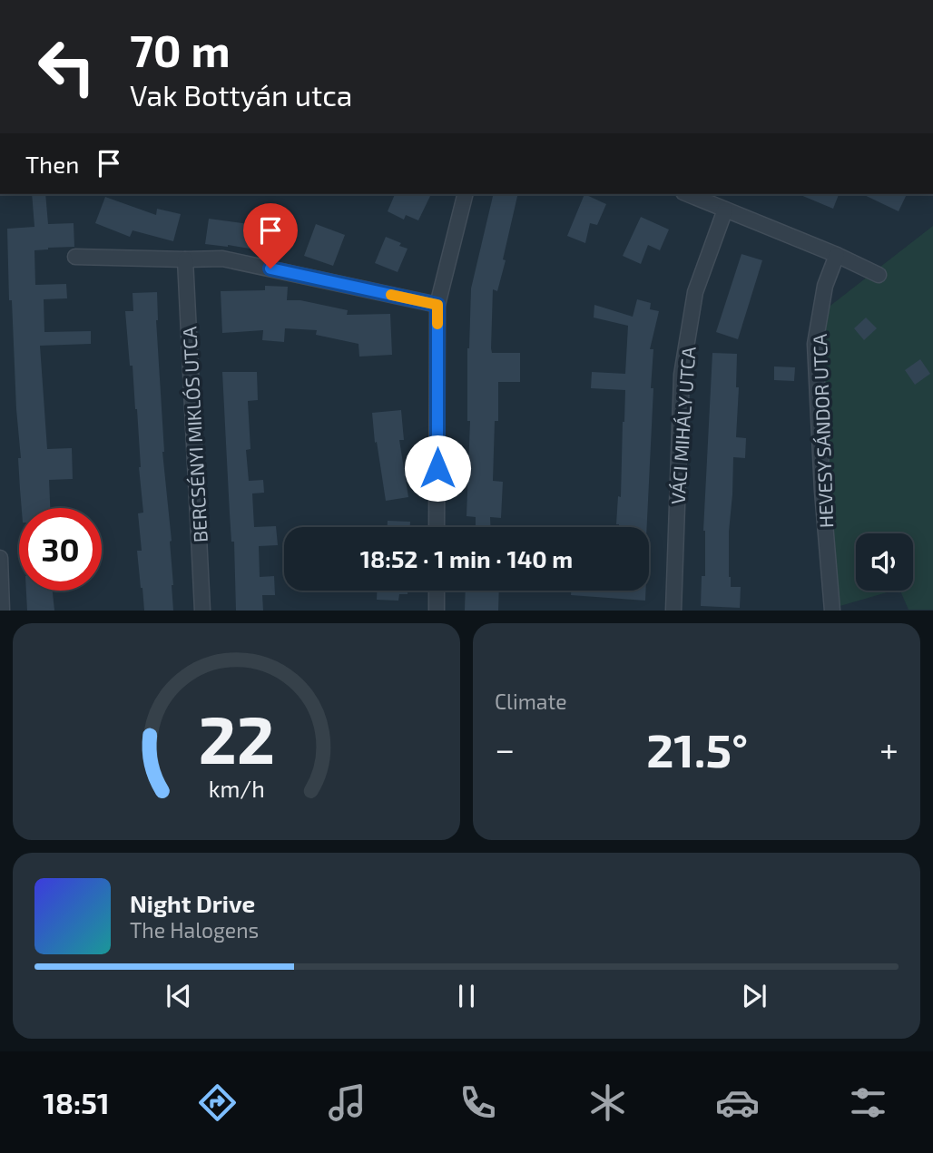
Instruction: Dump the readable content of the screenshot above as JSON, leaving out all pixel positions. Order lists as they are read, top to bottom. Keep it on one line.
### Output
{"streets":{"street":["VÁCI MIHÁLY UTCA","HEVESY SÁNDOR UTCA","BERCSÉNYI MIKLÓS UTCA"]},"page":{"turn":["70 m","Vak Bottyán utca"],"then":"Then","limit":"30","trip":"18:52 · 1 min · 140 m","tile":"Climate","heat":["−","21.5°","+"],"song":["Night Drive","The Halogens"],"tabs":"18:51","gauge":["22","km/h"]}}
